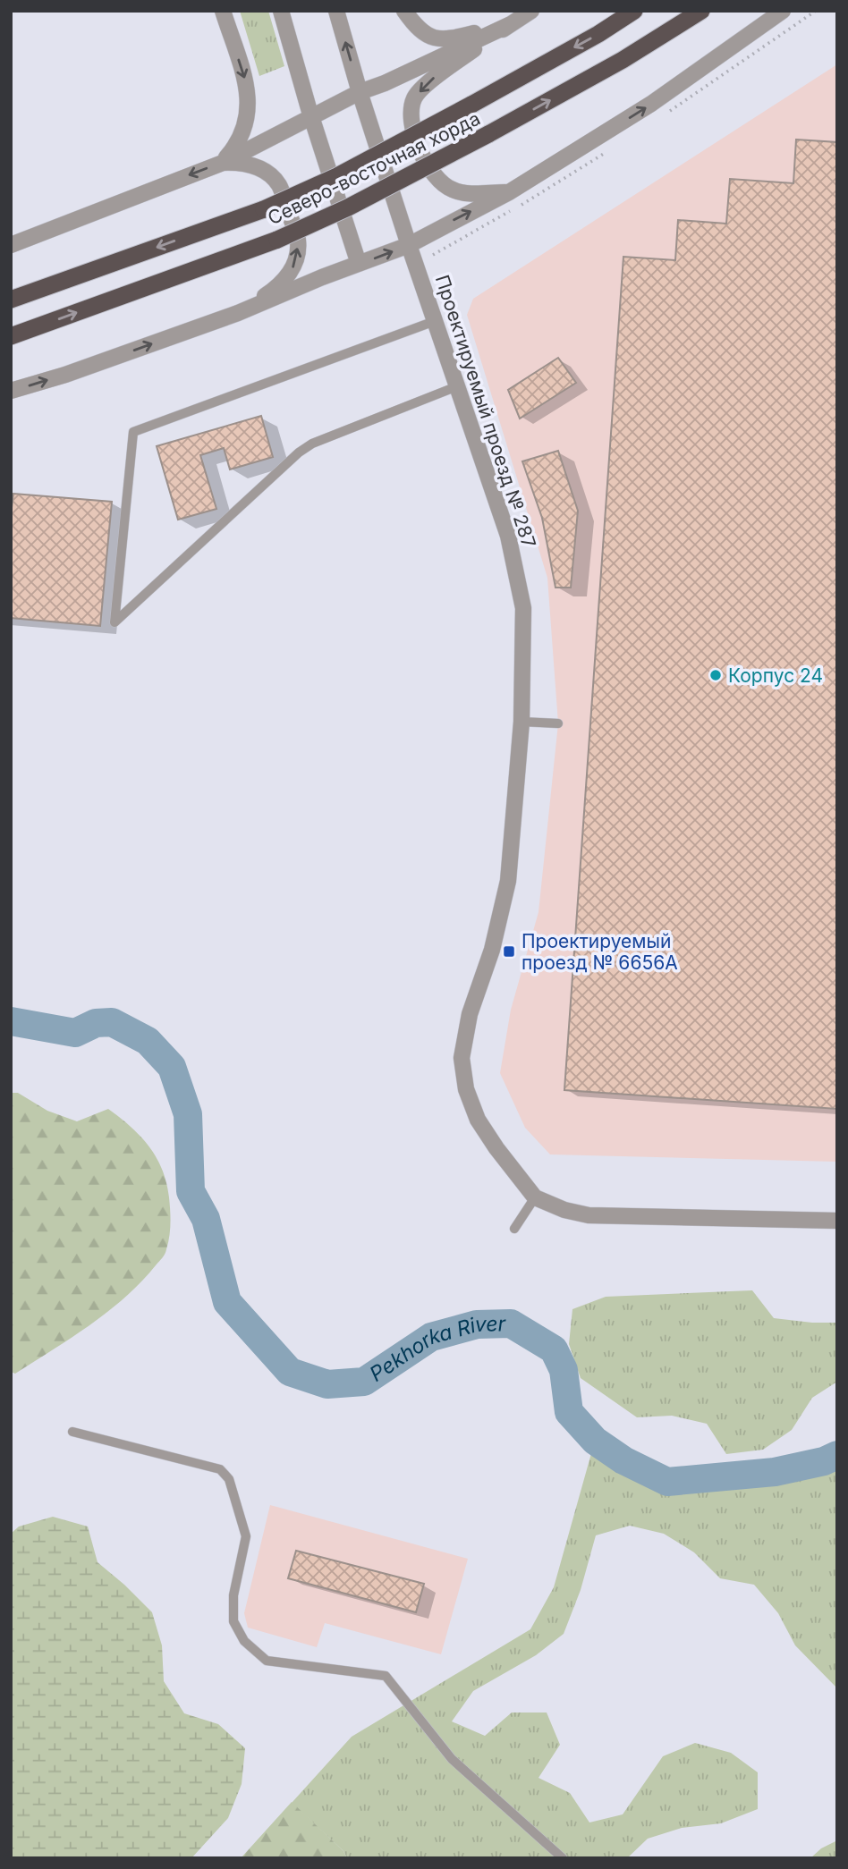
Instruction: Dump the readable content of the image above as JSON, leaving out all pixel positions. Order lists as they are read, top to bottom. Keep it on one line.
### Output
{"streets":{"highway":["Северо-восточная хорда"],"street":["Проектируемый проезд № 287"]},"water":["Pekhorka River"],"places":{"other":["Корпус 24"],"transit":["Проектируемый проезд № 6656А"]}}
